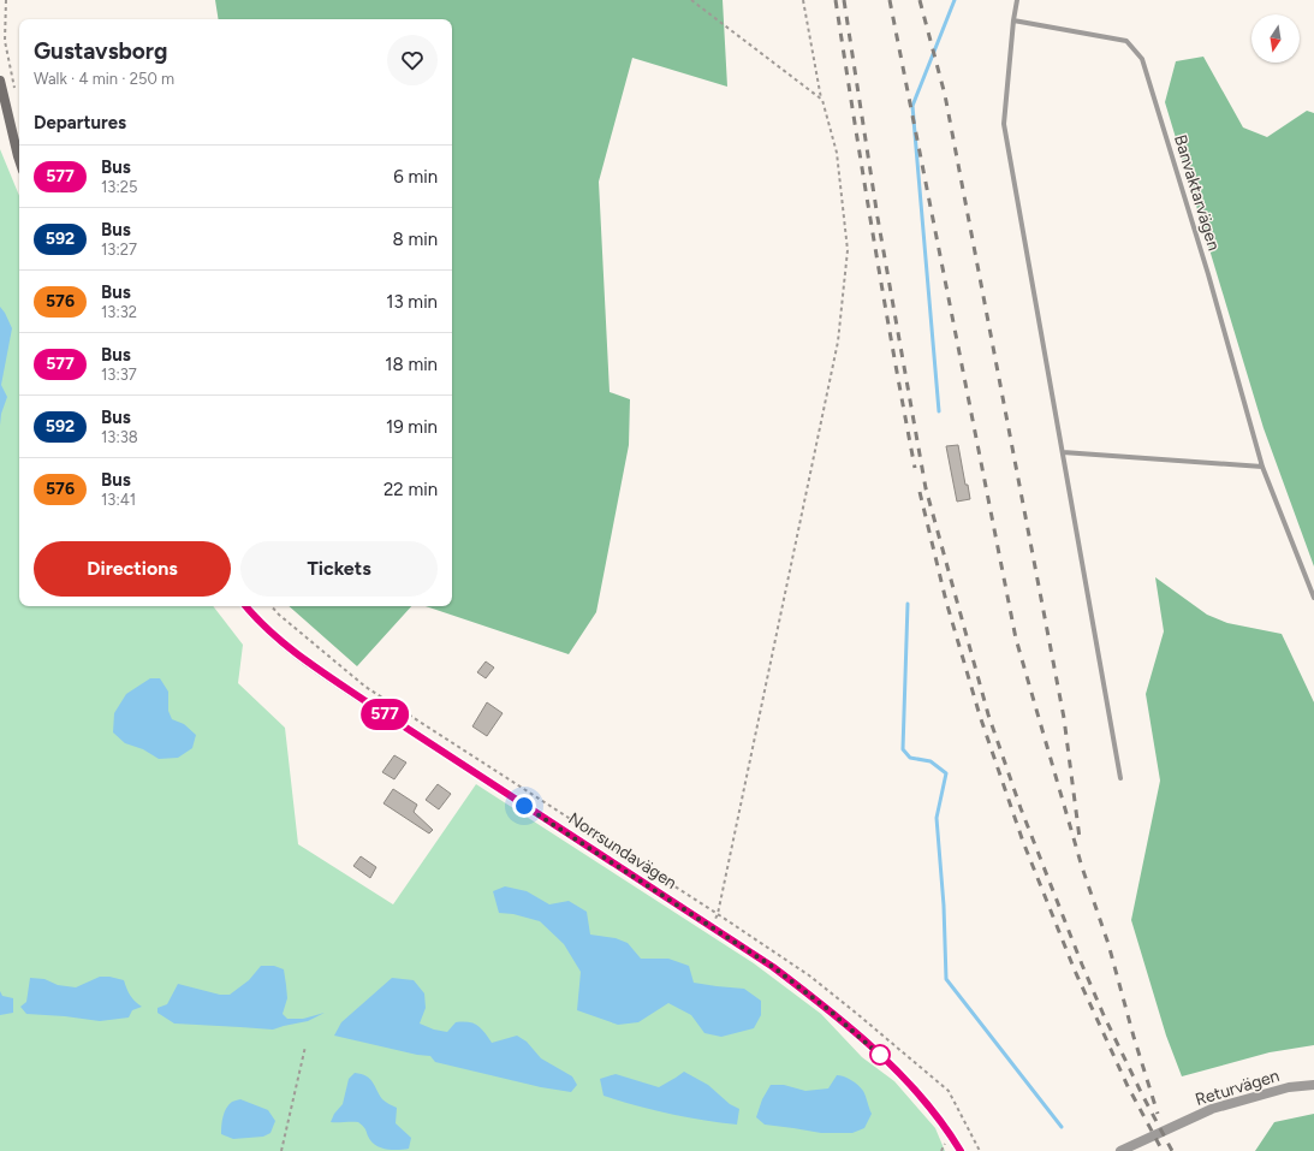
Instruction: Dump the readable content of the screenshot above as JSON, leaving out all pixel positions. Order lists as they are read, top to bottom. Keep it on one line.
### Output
{"streets":{"street":["Norrsundavägen","Returvägen"],"lane":["Banvaktarvägen"]},"lines":["bus line 577"],"north":"bottom","page":{"on_map":"577","heading":[["Gustavsborg","Walk · 4 min · 250 m"],"Departures"],"list":[{"mark":"577","name":"Bus","note":"13:25","value":"6 min"},{"mark":"592","name":"Bus","note":"13:27","value":"8 min"},{"mark":"576","name":"Bus","note":"13:32","value":"13 min"},{"mark":"577","name":"Bus","note":"13:37","value":"18 min"},{"mark":"592","name":"Bus","note":"13:38","value":"19 min"},{"mark":"576","name":"Bus","note":"13:41","value":"22 min"}],"buttons":["Directions","Tickets"]}}
